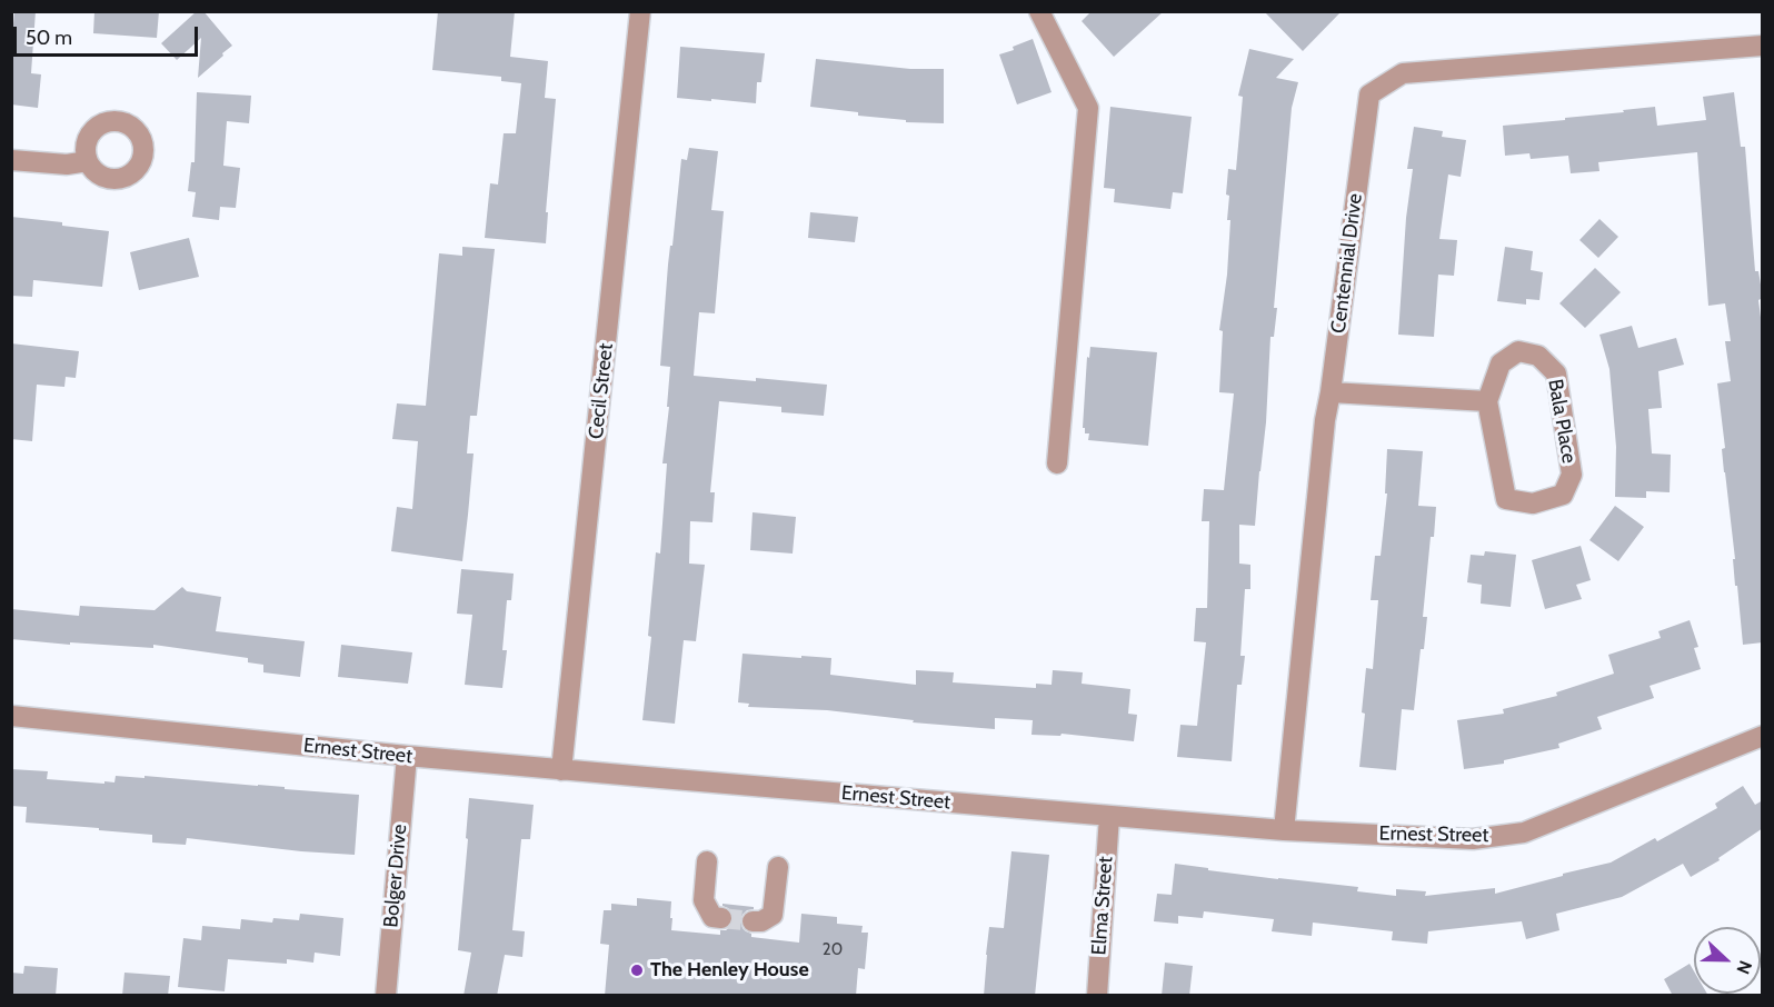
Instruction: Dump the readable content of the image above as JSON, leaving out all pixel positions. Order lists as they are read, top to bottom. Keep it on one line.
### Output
{"streets":{"street":["Centennial Drive","Cecil Street","Bala Place","Ernest Street","Bolger Drive","Elma Street"]},"crossings":[["Centennial Drive","Ernest Street"],["Cecil Street","Ernest Street"],["Ernest Street","Bolger Drive"],["Ernest Street","Elma Street"]],"places":["The Henley House"],"house_numbers":["20"],"scale_bar":"50 m","north":"right"}
